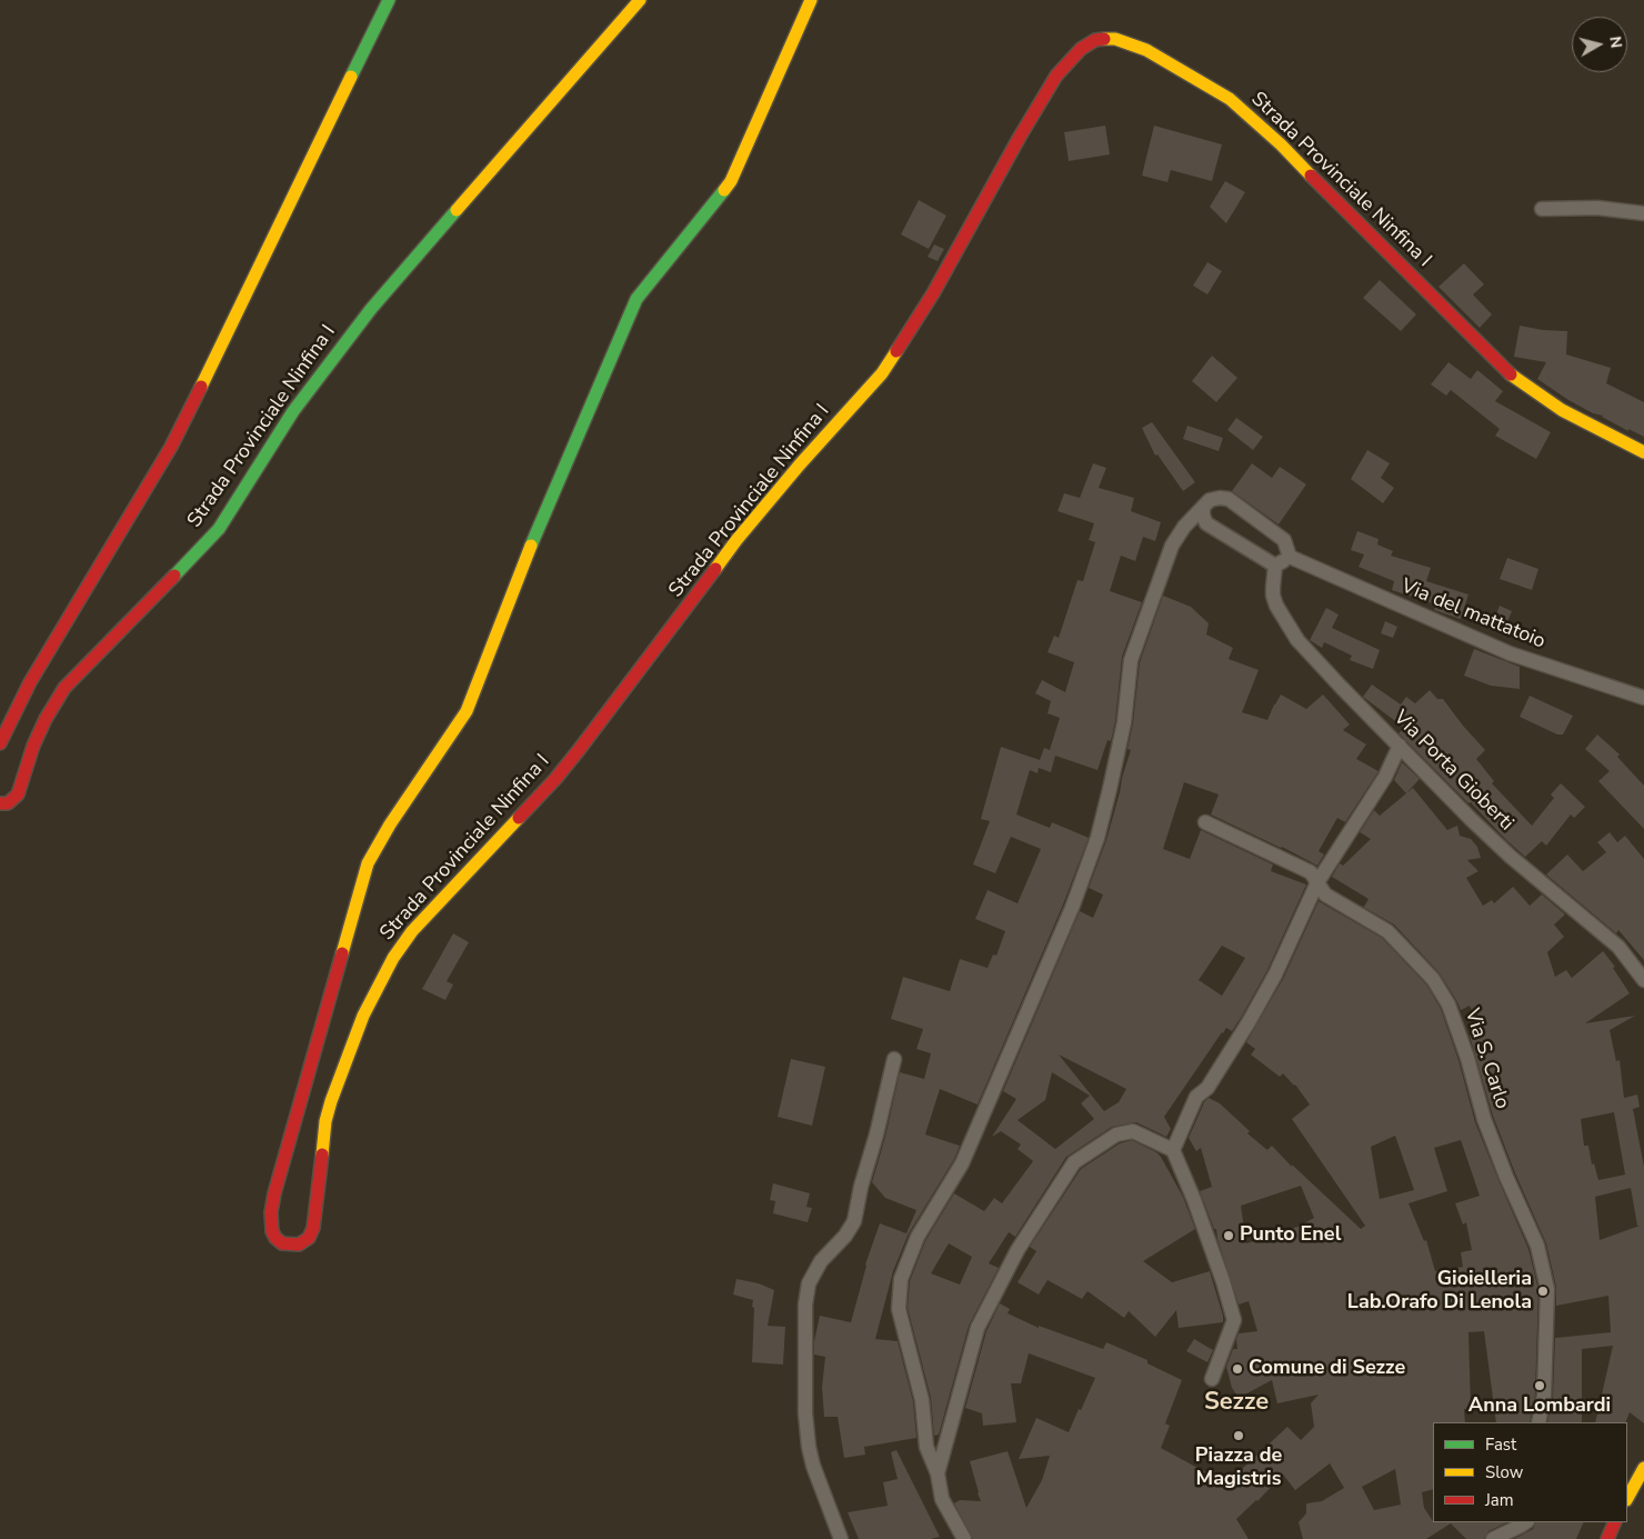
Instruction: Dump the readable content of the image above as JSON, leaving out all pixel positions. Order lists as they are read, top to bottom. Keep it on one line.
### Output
{"streets":{"street":["Strada Provinciale Ninfina I","Via del mattatoio","Via Porta Gioberti","Via S. Carlo"]},"districts":["Sezze"],"places":["Punto Enel","Gioielleria Lab.Orafo Di Lenola","Comune di Sezze","Anna Lombardi","Piazza de Magistris"],"legend":["Fast","Slow","Jam"],"north":"right"}
